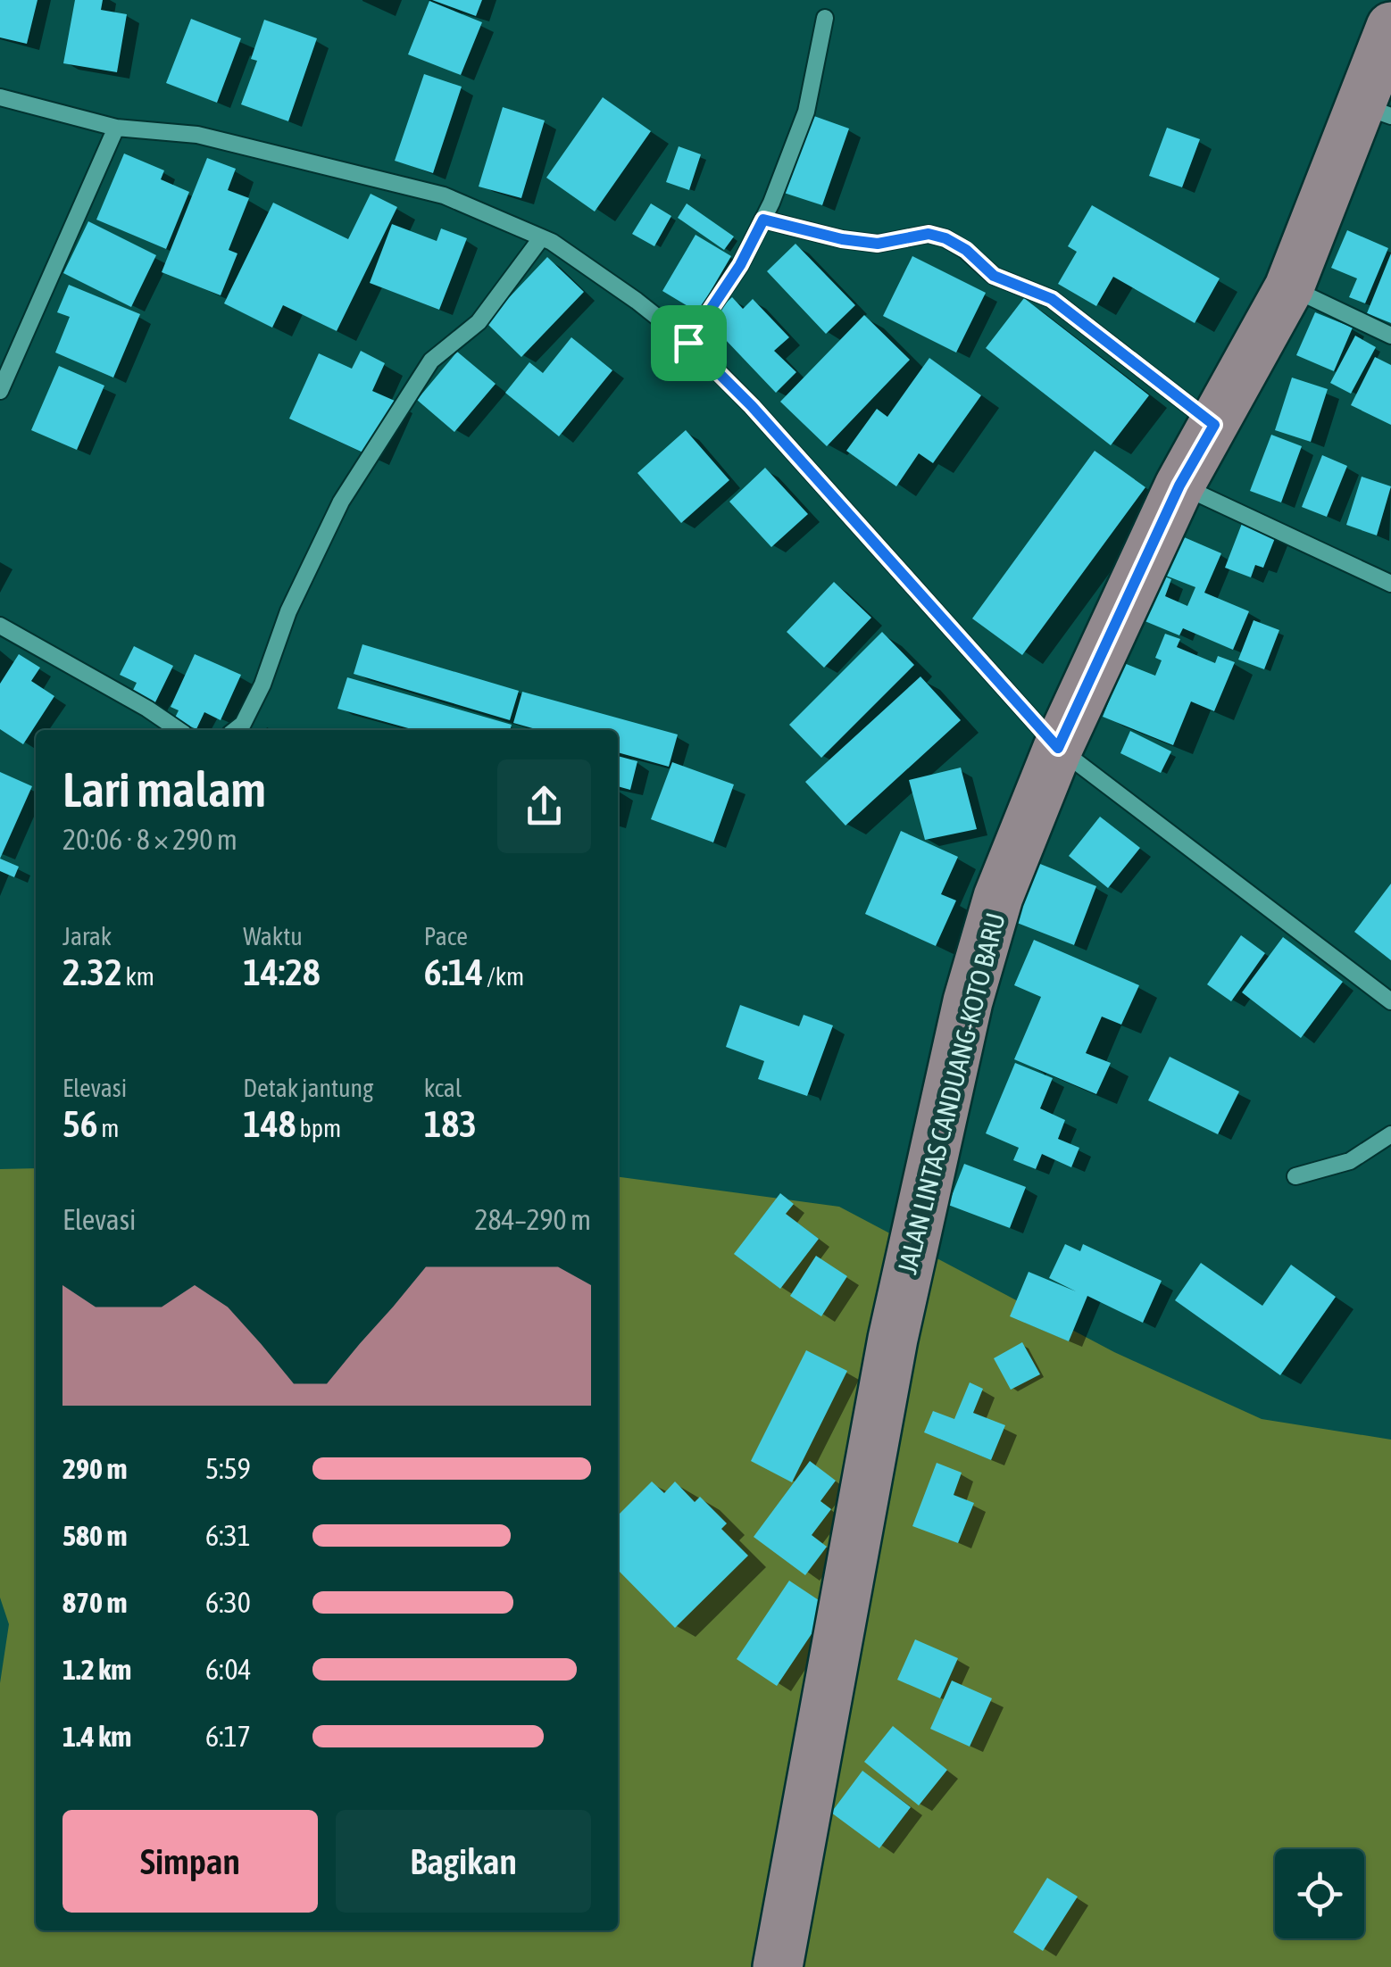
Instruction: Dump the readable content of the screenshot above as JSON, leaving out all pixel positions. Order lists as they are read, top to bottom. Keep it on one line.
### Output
{"streets":{"main road":["JALAN LINTAS CANDUANG-KOTO BARU"]},"page":{"heading":["Lari malam","20:06 · 8 × 290 m"],"stats":[["Jarak","2.32 km"],["Waktu","14:28"],["Pace","6:14 /km"],["Elevasi","56 m"],["Detak jantung","148 bpm"],["kcal","183"]],"chart":["Elevasi","284–290 m"],"list":[{"name":"290 m","note":"5:59"},{"name":"580 m","note":"6:31"},{"name":"870 m","note":"6:30"},{"name":"1.2 km","note":"6:04"},{"name":"1.4 km","note":"6:17"}],"buttons":["Simpan","Bagikan"]}}
